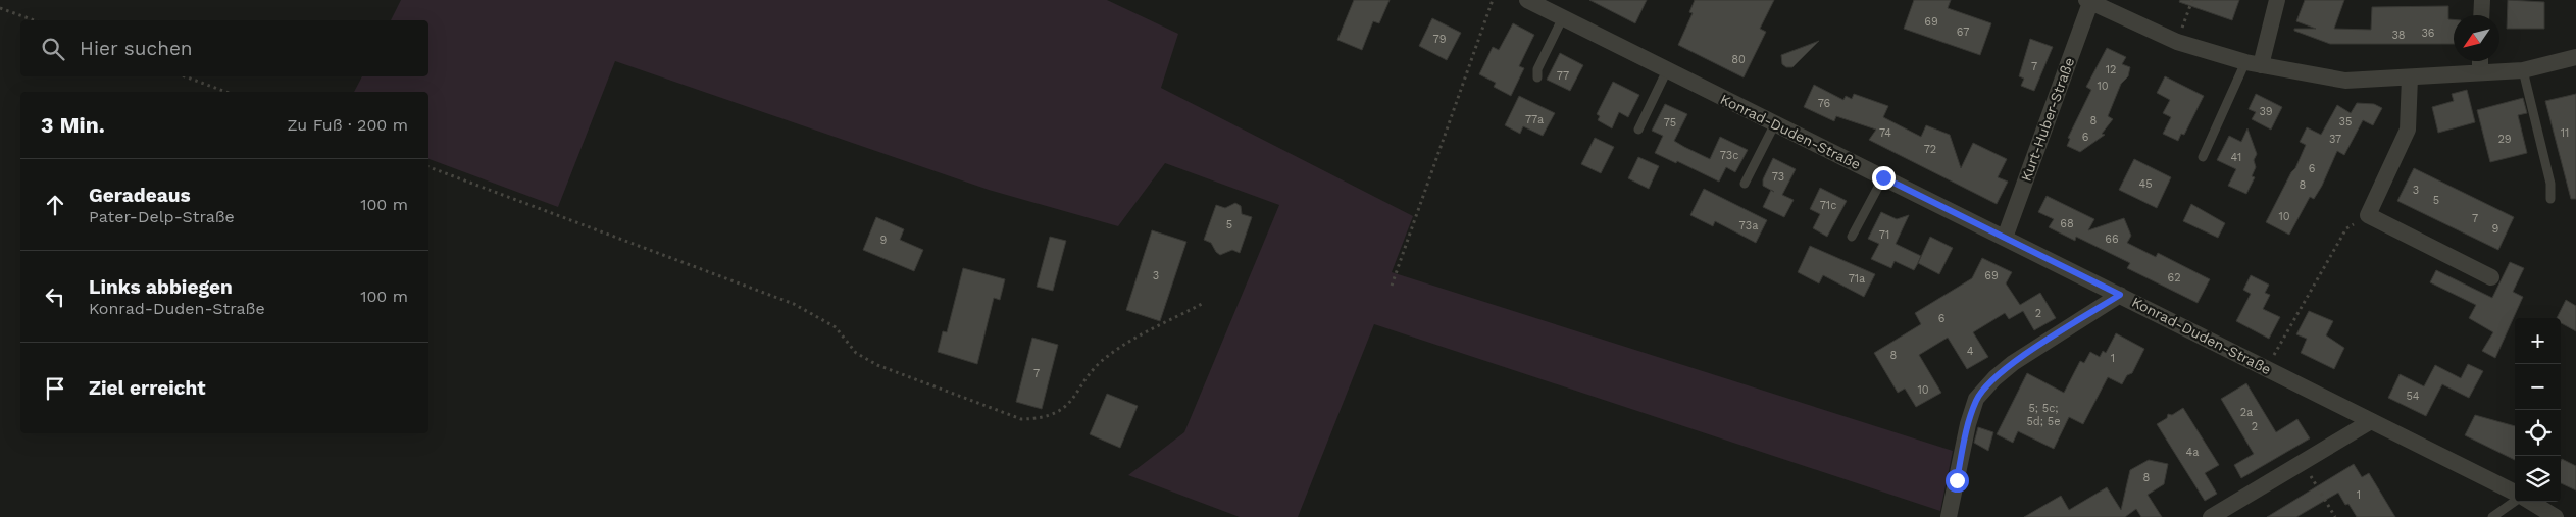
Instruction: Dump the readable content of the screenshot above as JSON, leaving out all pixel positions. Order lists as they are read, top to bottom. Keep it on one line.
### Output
{"streets":{"street":["Kurt-Huber-Straße","Konrad-Duden-Straße"]},"crossings":[["Kurt-Huber-Straße","Konrad-Duden-Straße"]],"house_numbers":["69","67","36","38","79","80","7","12","77","10","76","39","77a","8","35","75","74","11","6","37","29","72","73c","41","6","73","45","8","3","5","71c","10","7","68","5","73a","9","71","66","9","3","69","62","71a","2","6","4","8","1","7","10","54","5; 5c; 5d; 5e","2a","2","4a","8","1"],"north":"bottom left","page":{"search":"Hier suchen","heading":["3 Min.","Zu Fuß · 200 m"],"list":[["Geradeaus","Pater-Delp-Straße","100 m"],["Links abbiegen","Konrad-Duden-Straße","100 m"],"Ziel erreicht"],"map_buttons":["+","−"]}}
